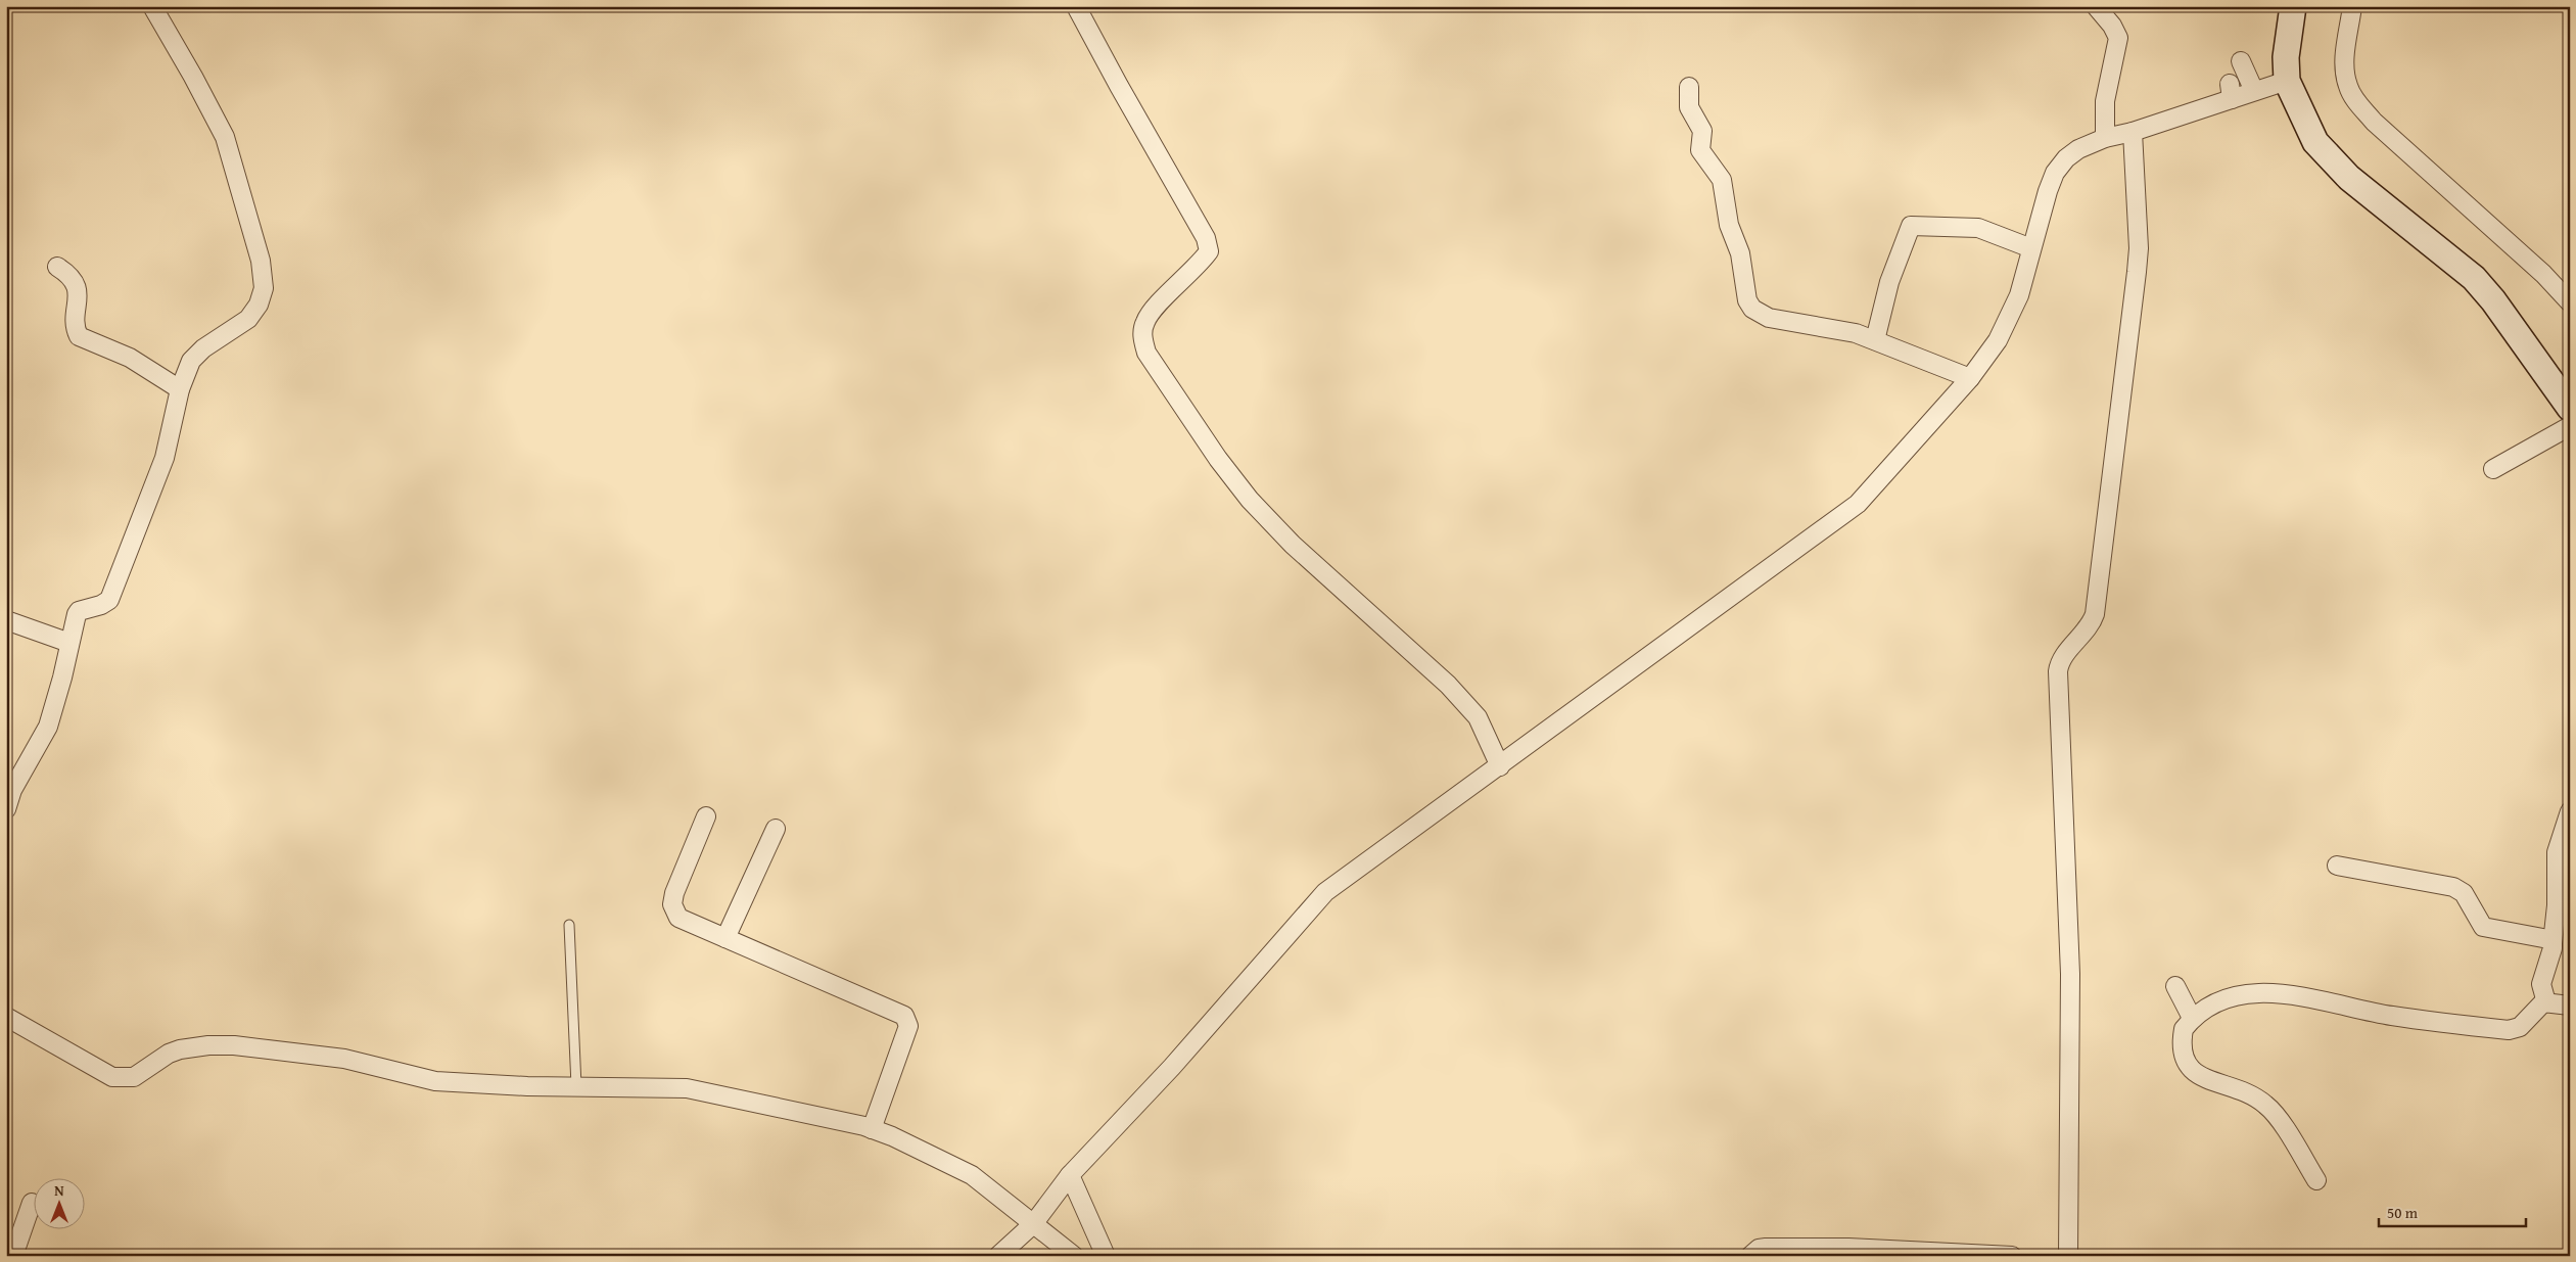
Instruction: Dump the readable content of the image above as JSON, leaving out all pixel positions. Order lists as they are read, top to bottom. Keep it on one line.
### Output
{"scale_bar":"50 m","north":"top"}
